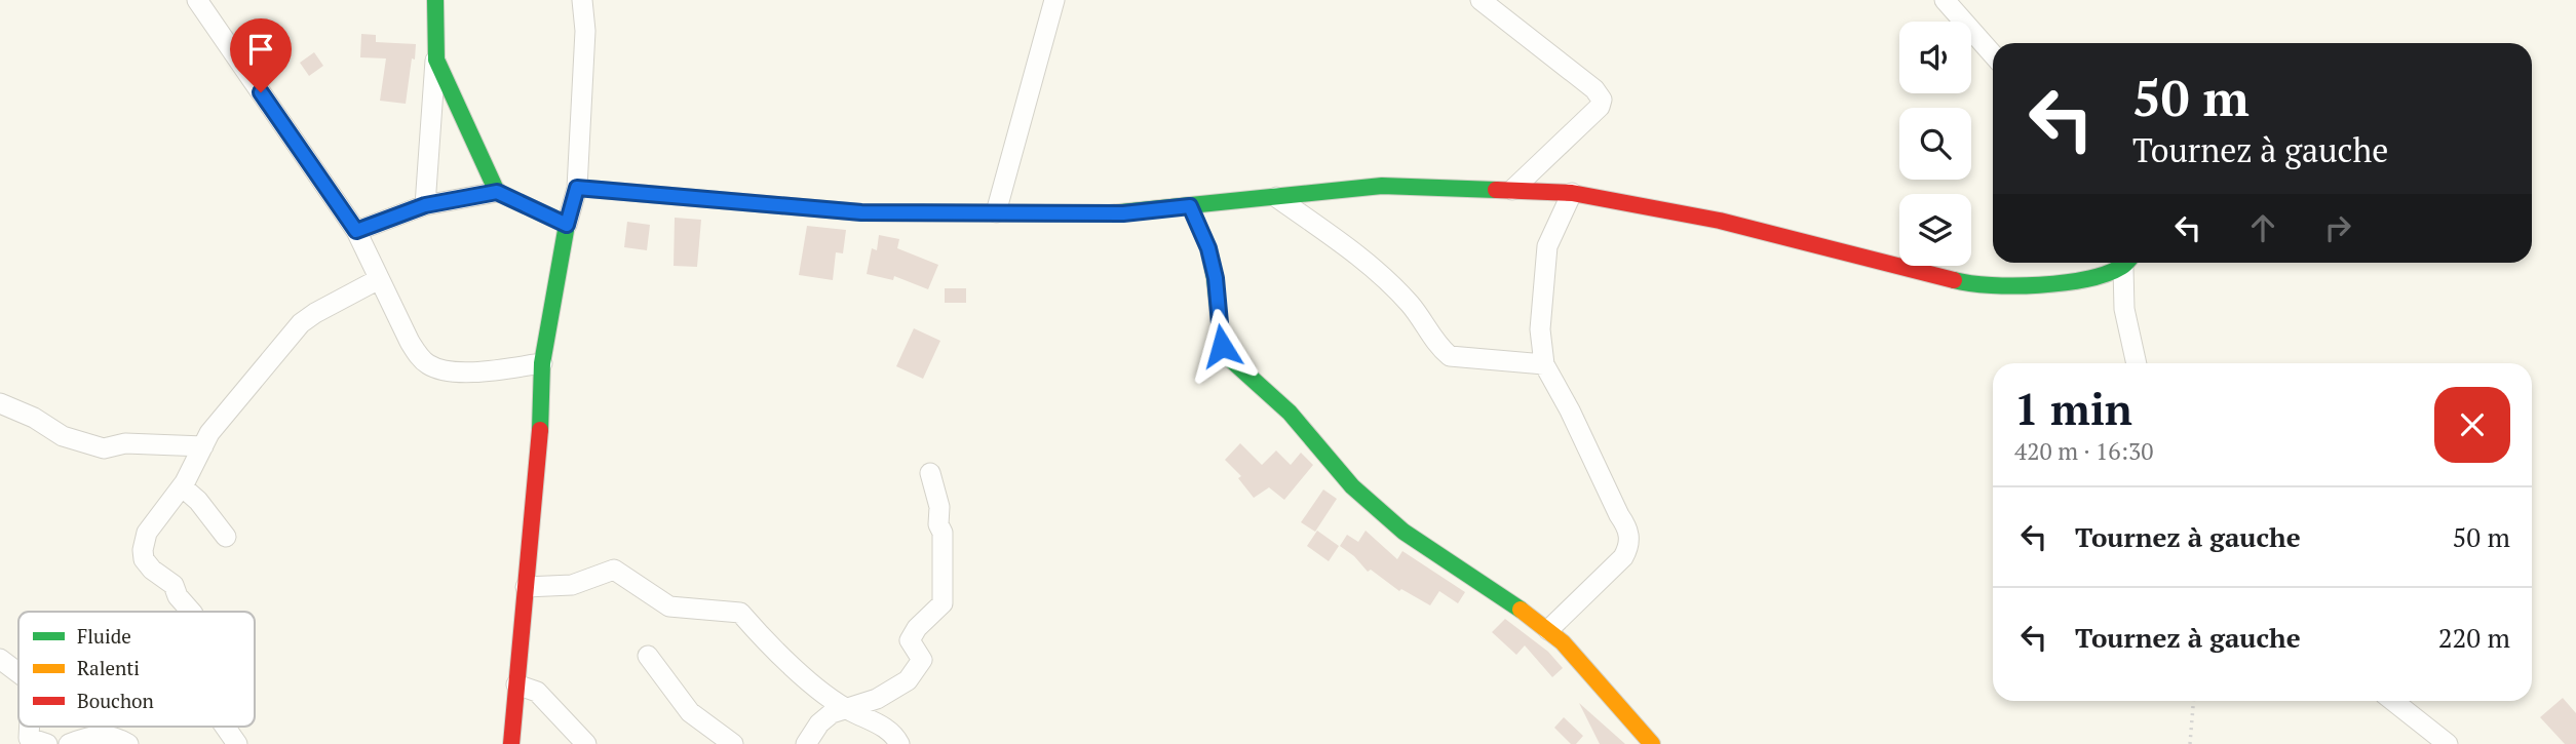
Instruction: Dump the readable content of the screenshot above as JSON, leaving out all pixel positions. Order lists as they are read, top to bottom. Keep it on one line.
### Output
{"legend":["Fluide","Ralenti","Bouchon"],"page":{"turn":["50 m","Tournez à gauche"],"heading":["1 min","420 m · 16:30"],"list":[{"name":"Tournez à gauche","value":"50 m"},{"name":"Tournez à gauche","value":"220 m"}]}}
